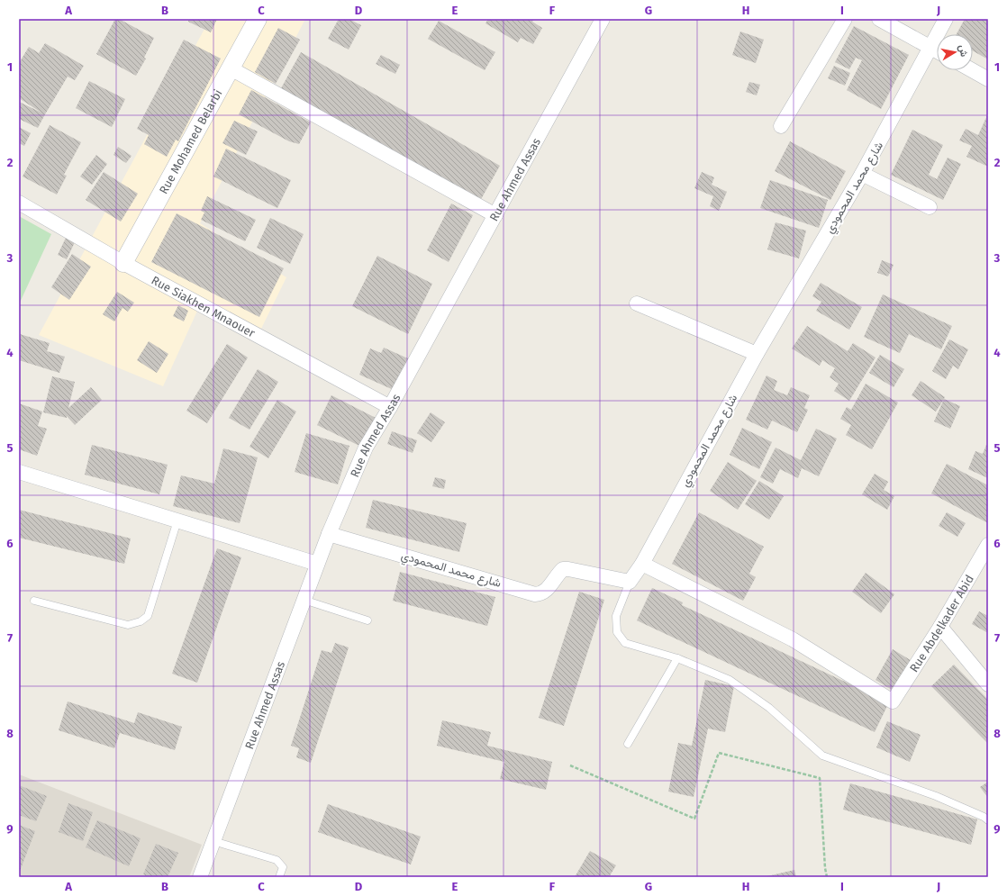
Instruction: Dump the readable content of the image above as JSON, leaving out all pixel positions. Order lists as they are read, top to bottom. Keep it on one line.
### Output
{"streets":{"street":["Rue Mohamed Belarbi","Rue Ahmed Assas","شارع محمد المحمودي","Rue Siakhen Mnaouer","Rue Abdelkader Abid"]},"crossings":[["Rue Mohamed Belarbi","Rue Siakhen Mnaouer"],["Rue Ahmed Assas","شارع محمد المحمودي"],["Rue Ahmed Assas","Rue Siakhen Mnaouer"],["شارع محمد المحمودي","Rue Abdelkader Abid"]],"north":"right","grid":{"columns":["A","B","C","D","E","F","G","H","I","J"],"rows":["1","2","3","4","5","6","7","8","9"]}}
